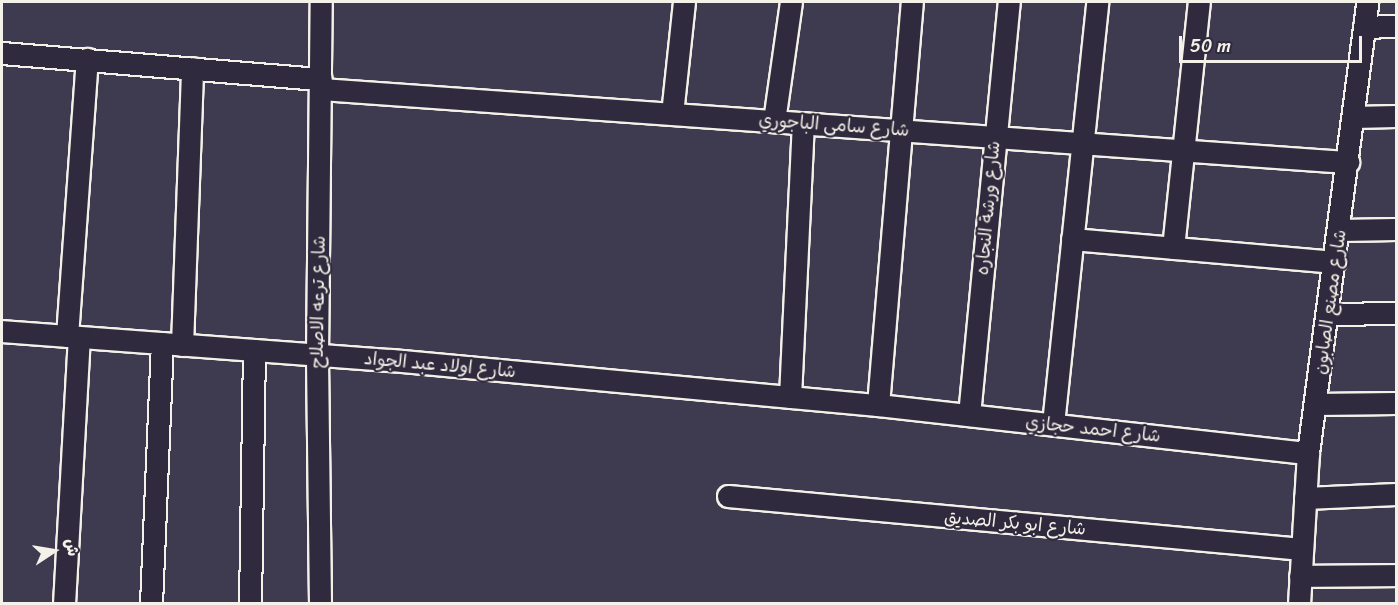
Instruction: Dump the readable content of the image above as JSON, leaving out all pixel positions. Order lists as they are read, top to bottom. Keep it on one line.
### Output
{"streets":{"street":["شارع سامى الباجوري","شارع ورشة النجاره","شارع ترعه الاصلاح","شارع مصنع الصابون","شارع اولاد عبد الجواد","شارع احمد حجازي","شارع ابو بكر الصديق"]},"crossings":[["شارع سامى الباجوري","شارع ورشة النجاره"],["شارع سامى الباجوري","شارع ترعه الاصلاح"],["شارع سامى الباجوري","شارع مصنع الصابون"],["شارع ورشة النجاره","شارع احمد حجازي"],["شارع ترعه الاصلاح","شارع اولاد عبد الجواد"],["شارع مصنع الصابون","شارع احمد حجازي"],["شارع مصنع الصابون","شارع ابو بكر الصديق"],["شارع اولاد عبد الجواد","شارع احمد حجازي"]],"scale_bar":"50 m","north":"right"}
